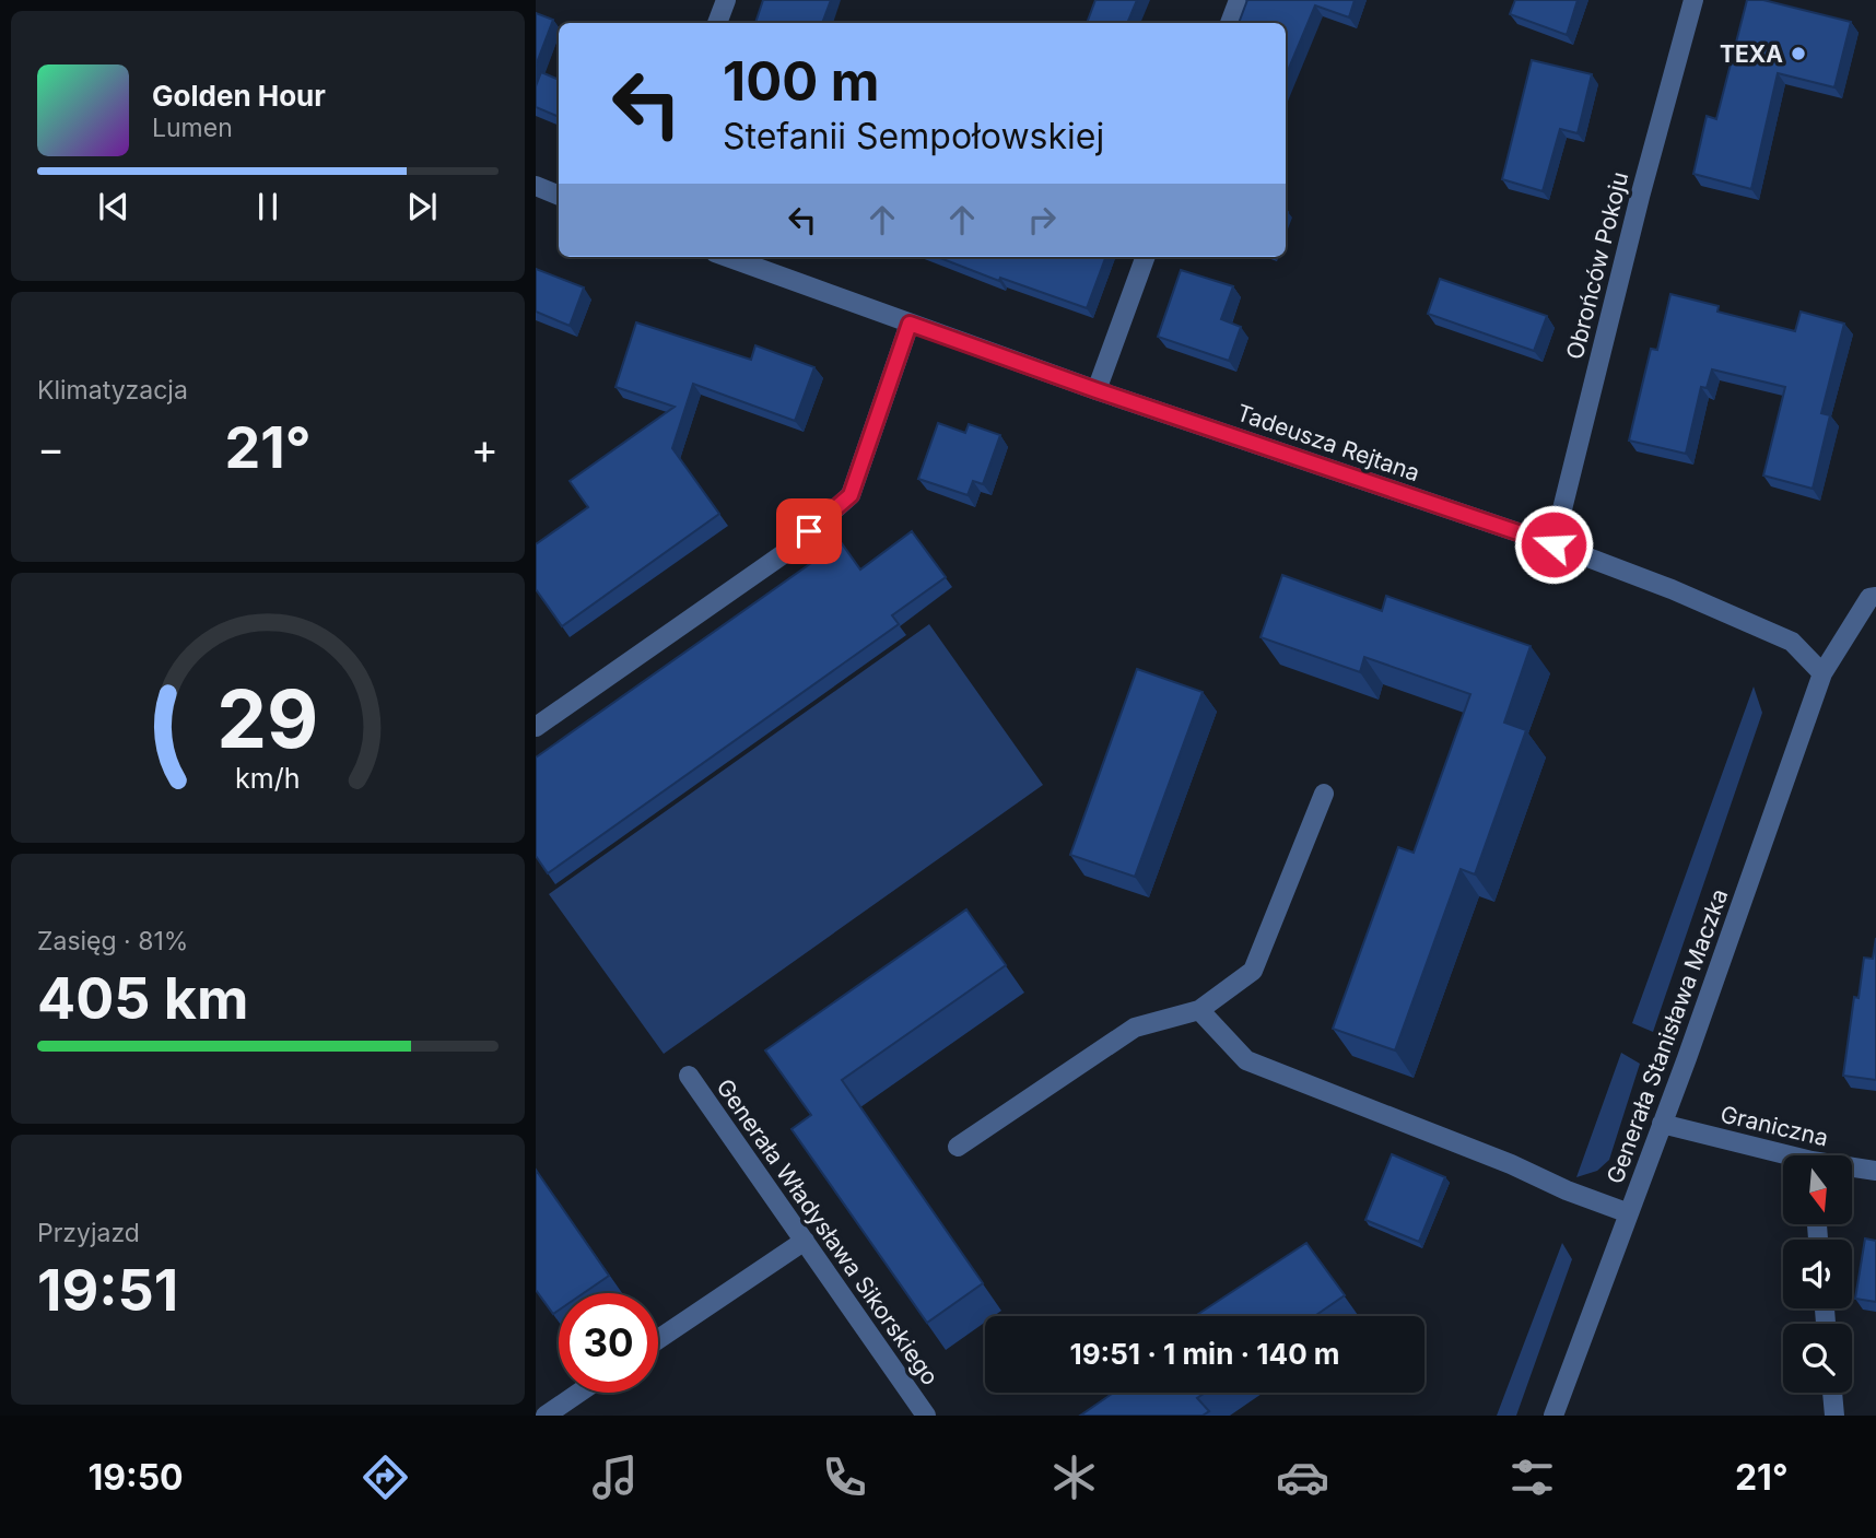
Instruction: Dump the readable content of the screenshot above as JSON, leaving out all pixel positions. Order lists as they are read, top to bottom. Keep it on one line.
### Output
{"streets":{"street":["Obrońców Pokoju","Tadeusza Rejtana","Generała Stanisława Maczka","Graniczna","Generała Władysława Sikorskiego"]},"crossings":[["Obrońców Pokoju","Tadeusza Rejtana"],["Tadeusza Rejtana","Generała Stanisława Maczka"],["Generała Stanisława Maczka","Graniczna"]],"places":["TEXA"],"north":"bottom","page":{"turn":["100 m","Stefanii Sempołowskiej"],"song":["Golden Hour","Lumen"],"tile":["Klimatyzacja",["Zasięg · 81%","405 km"],["Przyjazd","19:51"]],"heat":["−","21°","+"],"limit":"30","trip":"19:51 · 1 min · 140 m","tabs":["19:50","21°"],"gauge":["29","km/h"]}}
